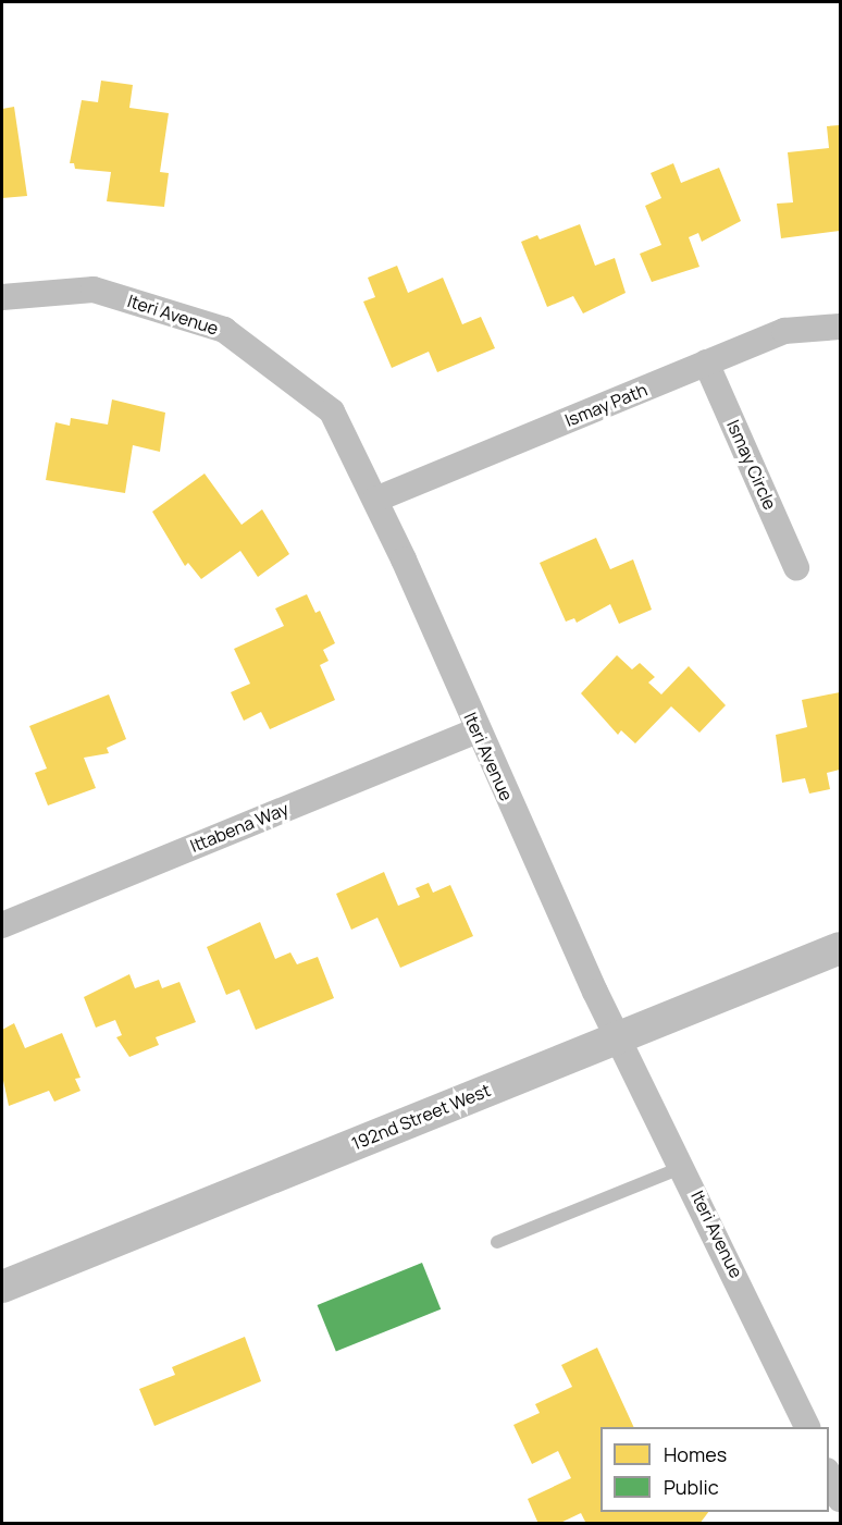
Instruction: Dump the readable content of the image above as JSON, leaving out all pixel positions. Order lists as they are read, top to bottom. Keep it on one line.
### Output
{"streets":{"street":["Iteri Avenue","Ismay Path","Ismay Circle","Ittabena Way","192nd Street West"]},"crossings":[["Iteri Avenue","Ismay Path"],["Iteri Avenue","Ittabena Way"],["Iteri Avenue","192nd Street West"],["Ismay Path","Ismay Circle"]],"legend":["Homes","Public"]}
